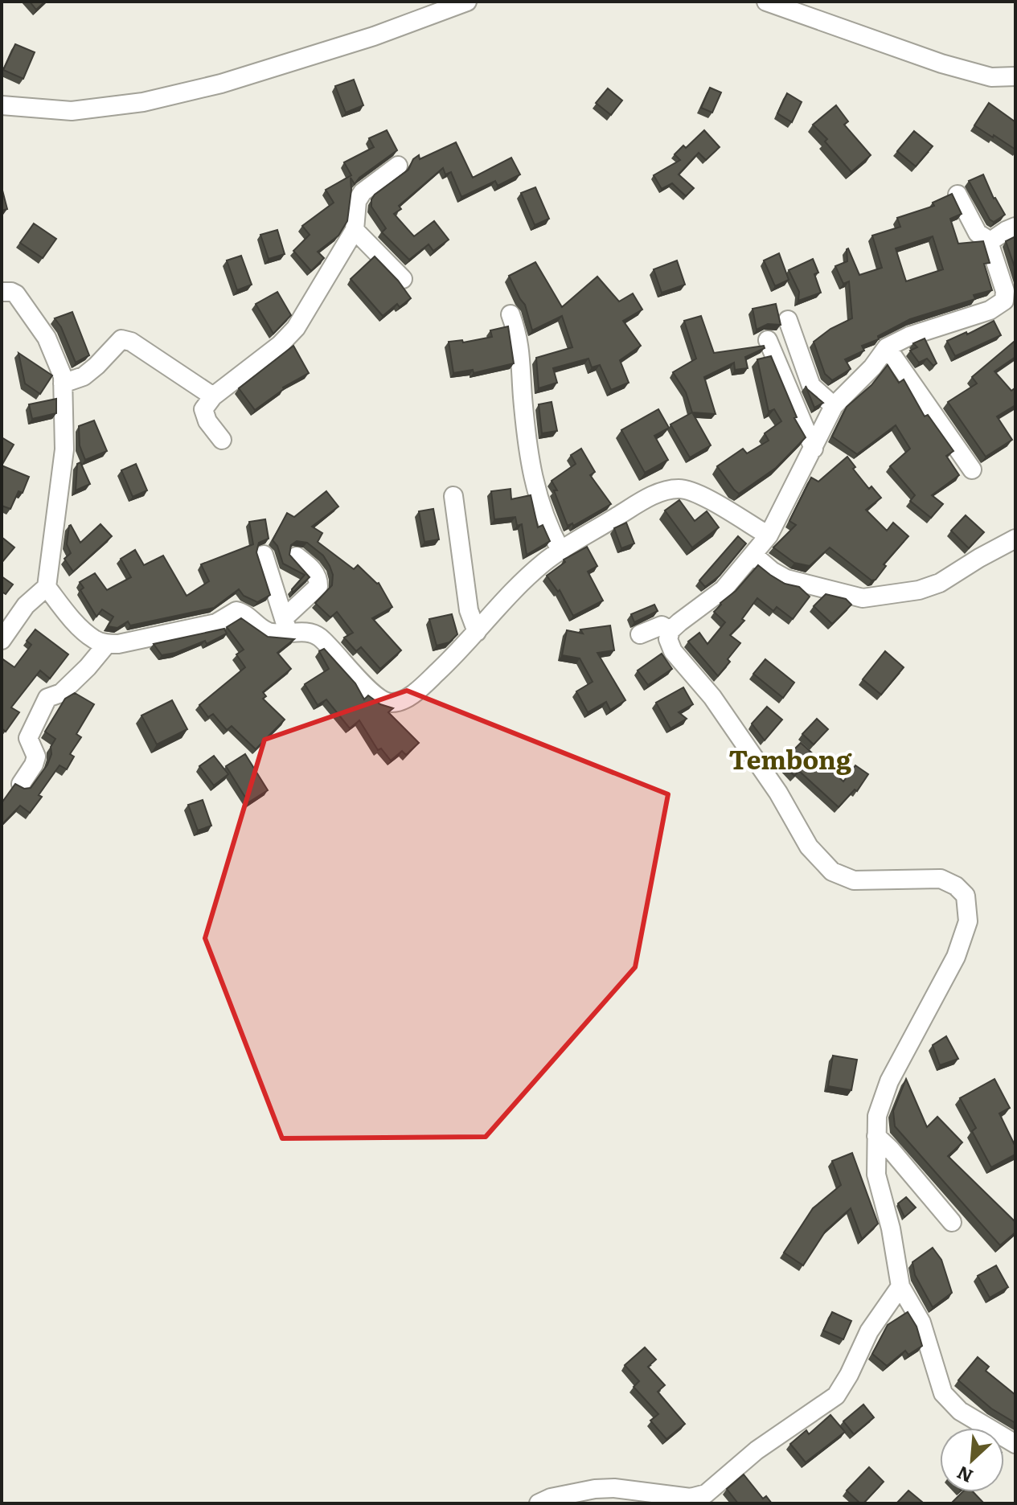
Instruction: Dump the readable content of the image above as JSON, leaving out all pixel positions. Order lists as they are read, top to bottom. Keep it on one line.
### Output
{"districts":["Tembong"],"north":"bottom left"}
